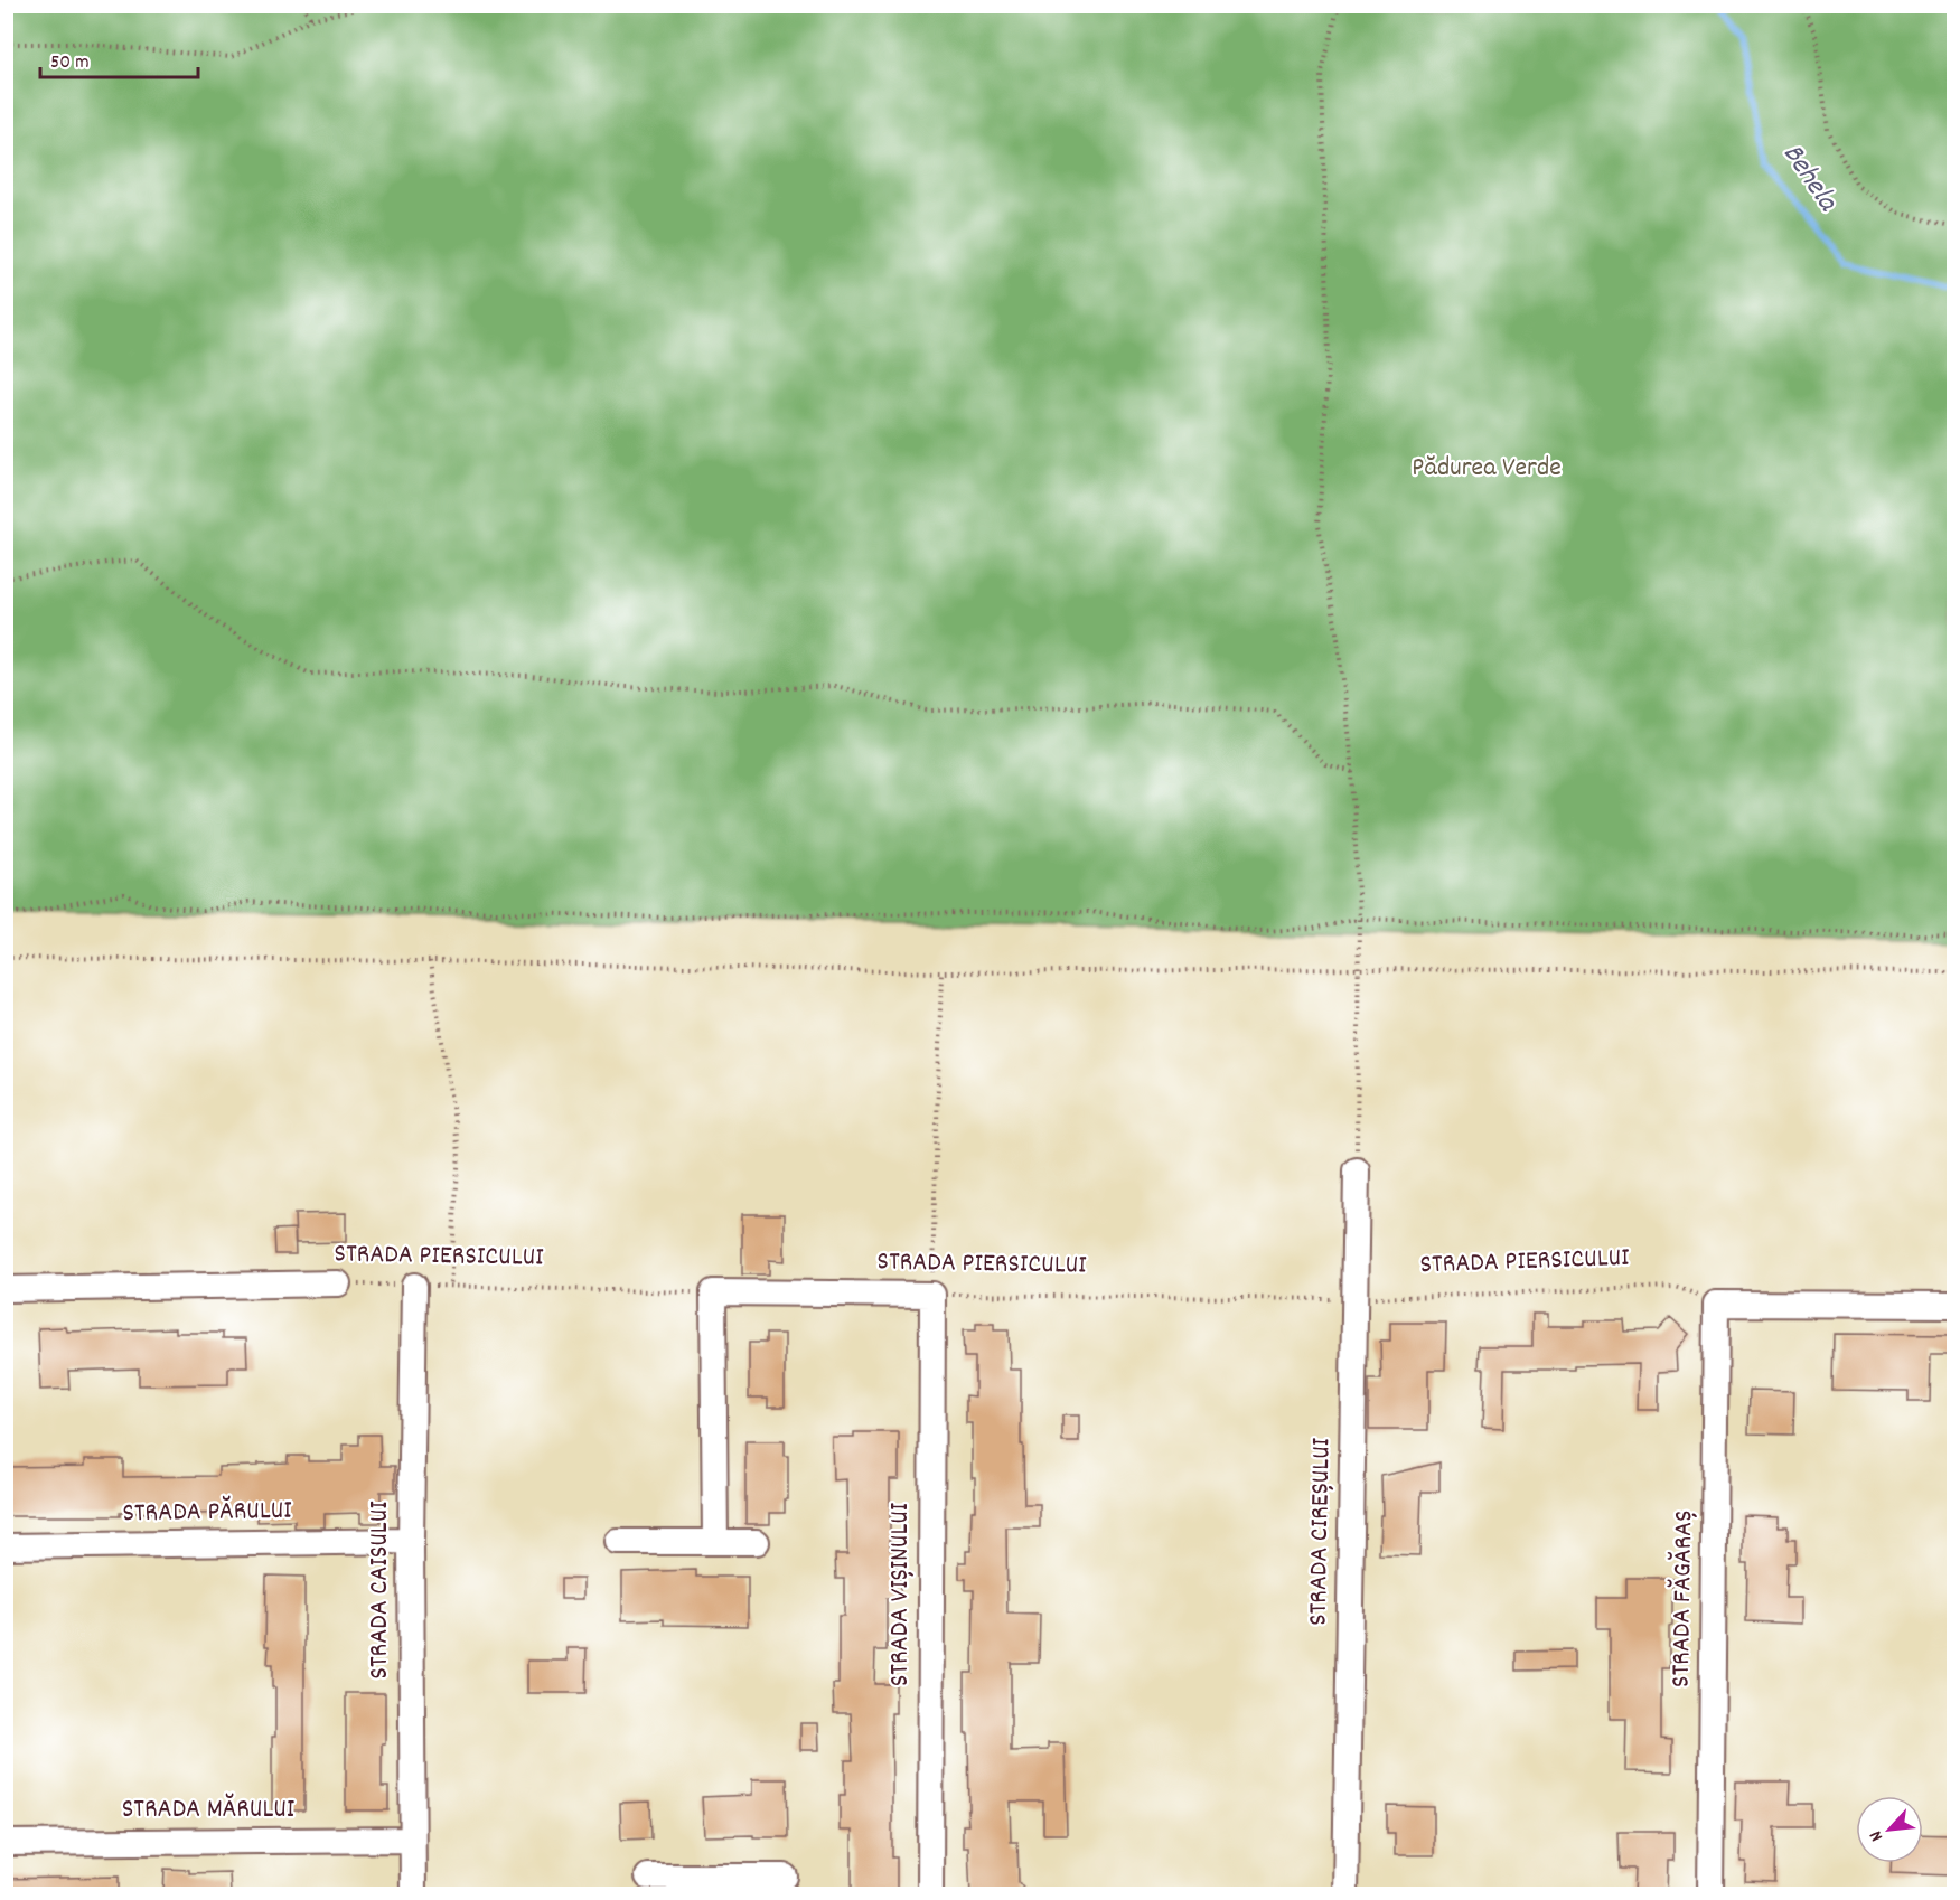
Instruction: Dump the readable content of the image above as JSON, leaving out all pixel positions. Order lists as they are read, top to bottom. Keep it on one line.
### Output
{"streets":{"street":["STRADA PIERSICULUI","STRADA PĂRULUI","STRADA CIREȘULUI","STRADA CAISULUI","STRADA VIȘINULUI","STRADA FĂGĂRAȘ","STRADA MĂRULUI"]},"crossings":[["STRADA PIERSICULUI","STRADA CIREȘULUI"],["STRADA PIERSICULUI","STRADA CAISULUI"],["STRADA PIERSICULUI","STRADA VIȘINULUI"],["STRADA PIERSICULUI","STRADA FĂGĂRAȘ"],["STRADA PĂRULUI","STRADA CAISULUI"],["STRADA CAISULUI","STRADA MĂRULUI"]],"water":["Behela"],"parks":["Pădurea Verde"],"scale_bar":"50 m","north":"bottom left"}
